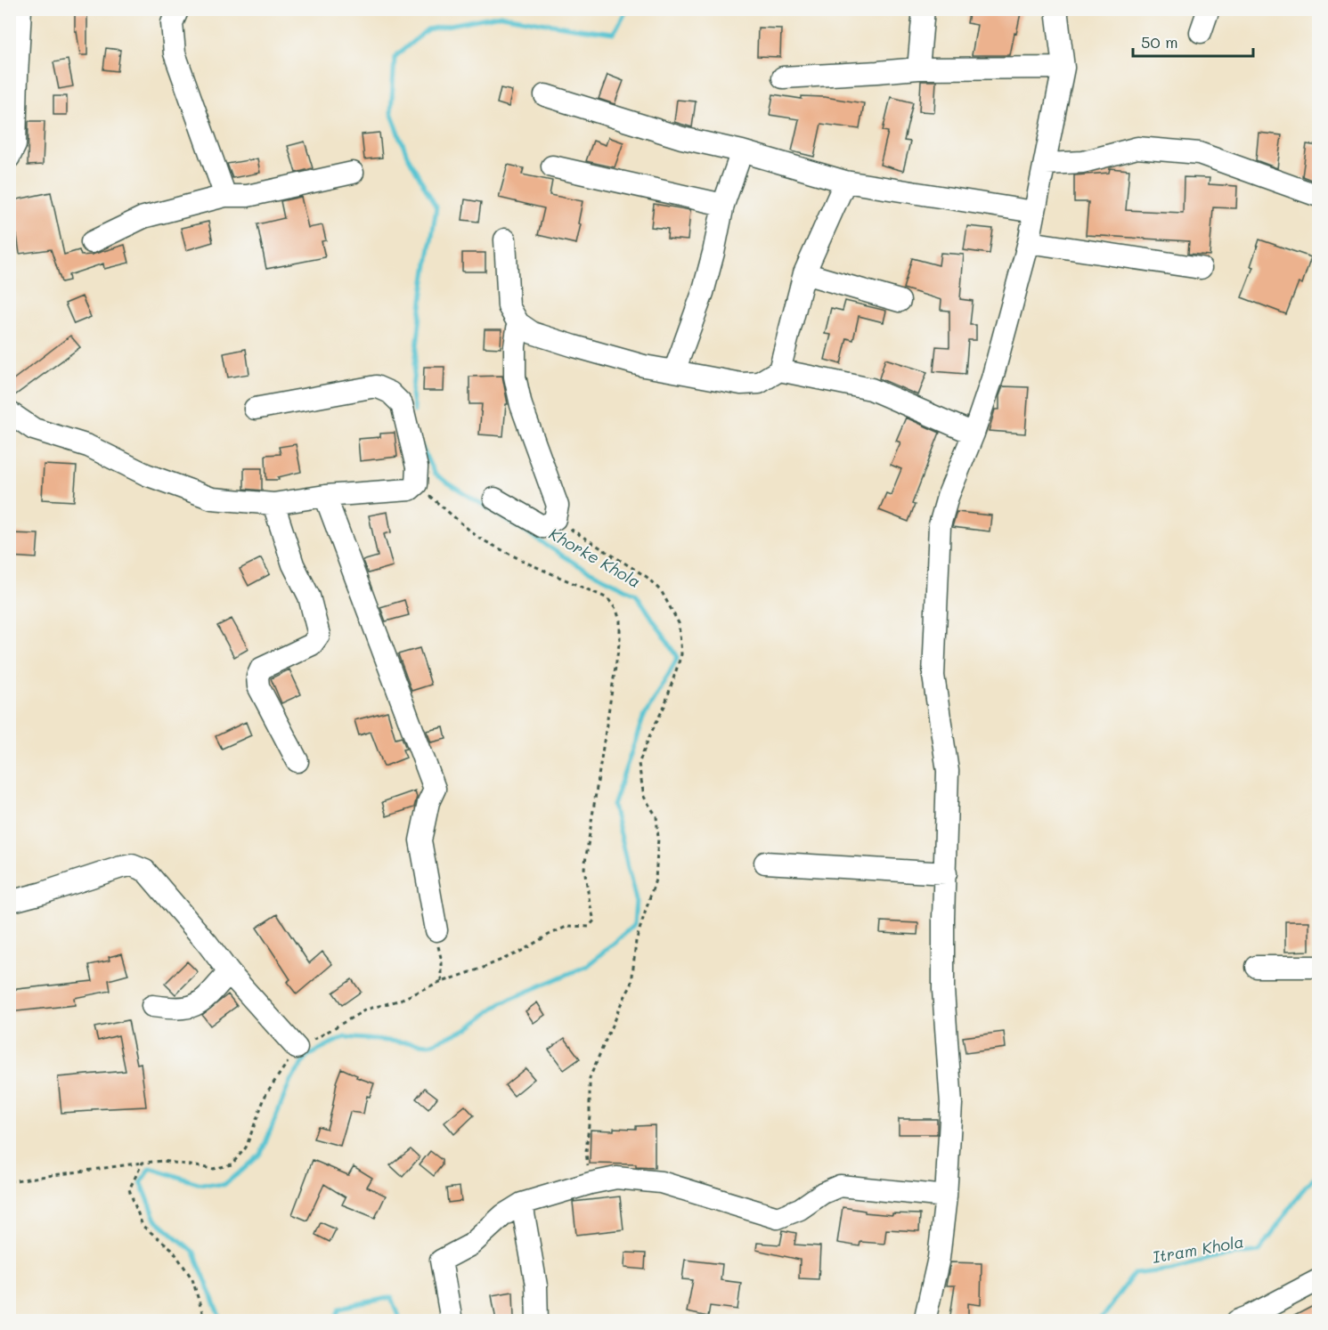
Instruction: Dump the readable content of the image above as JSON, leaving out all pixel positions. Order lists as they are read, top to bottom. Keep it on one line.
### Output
{"water":["Khorke Khola","Itram Khola"],"scale_bar":"50 m"}
